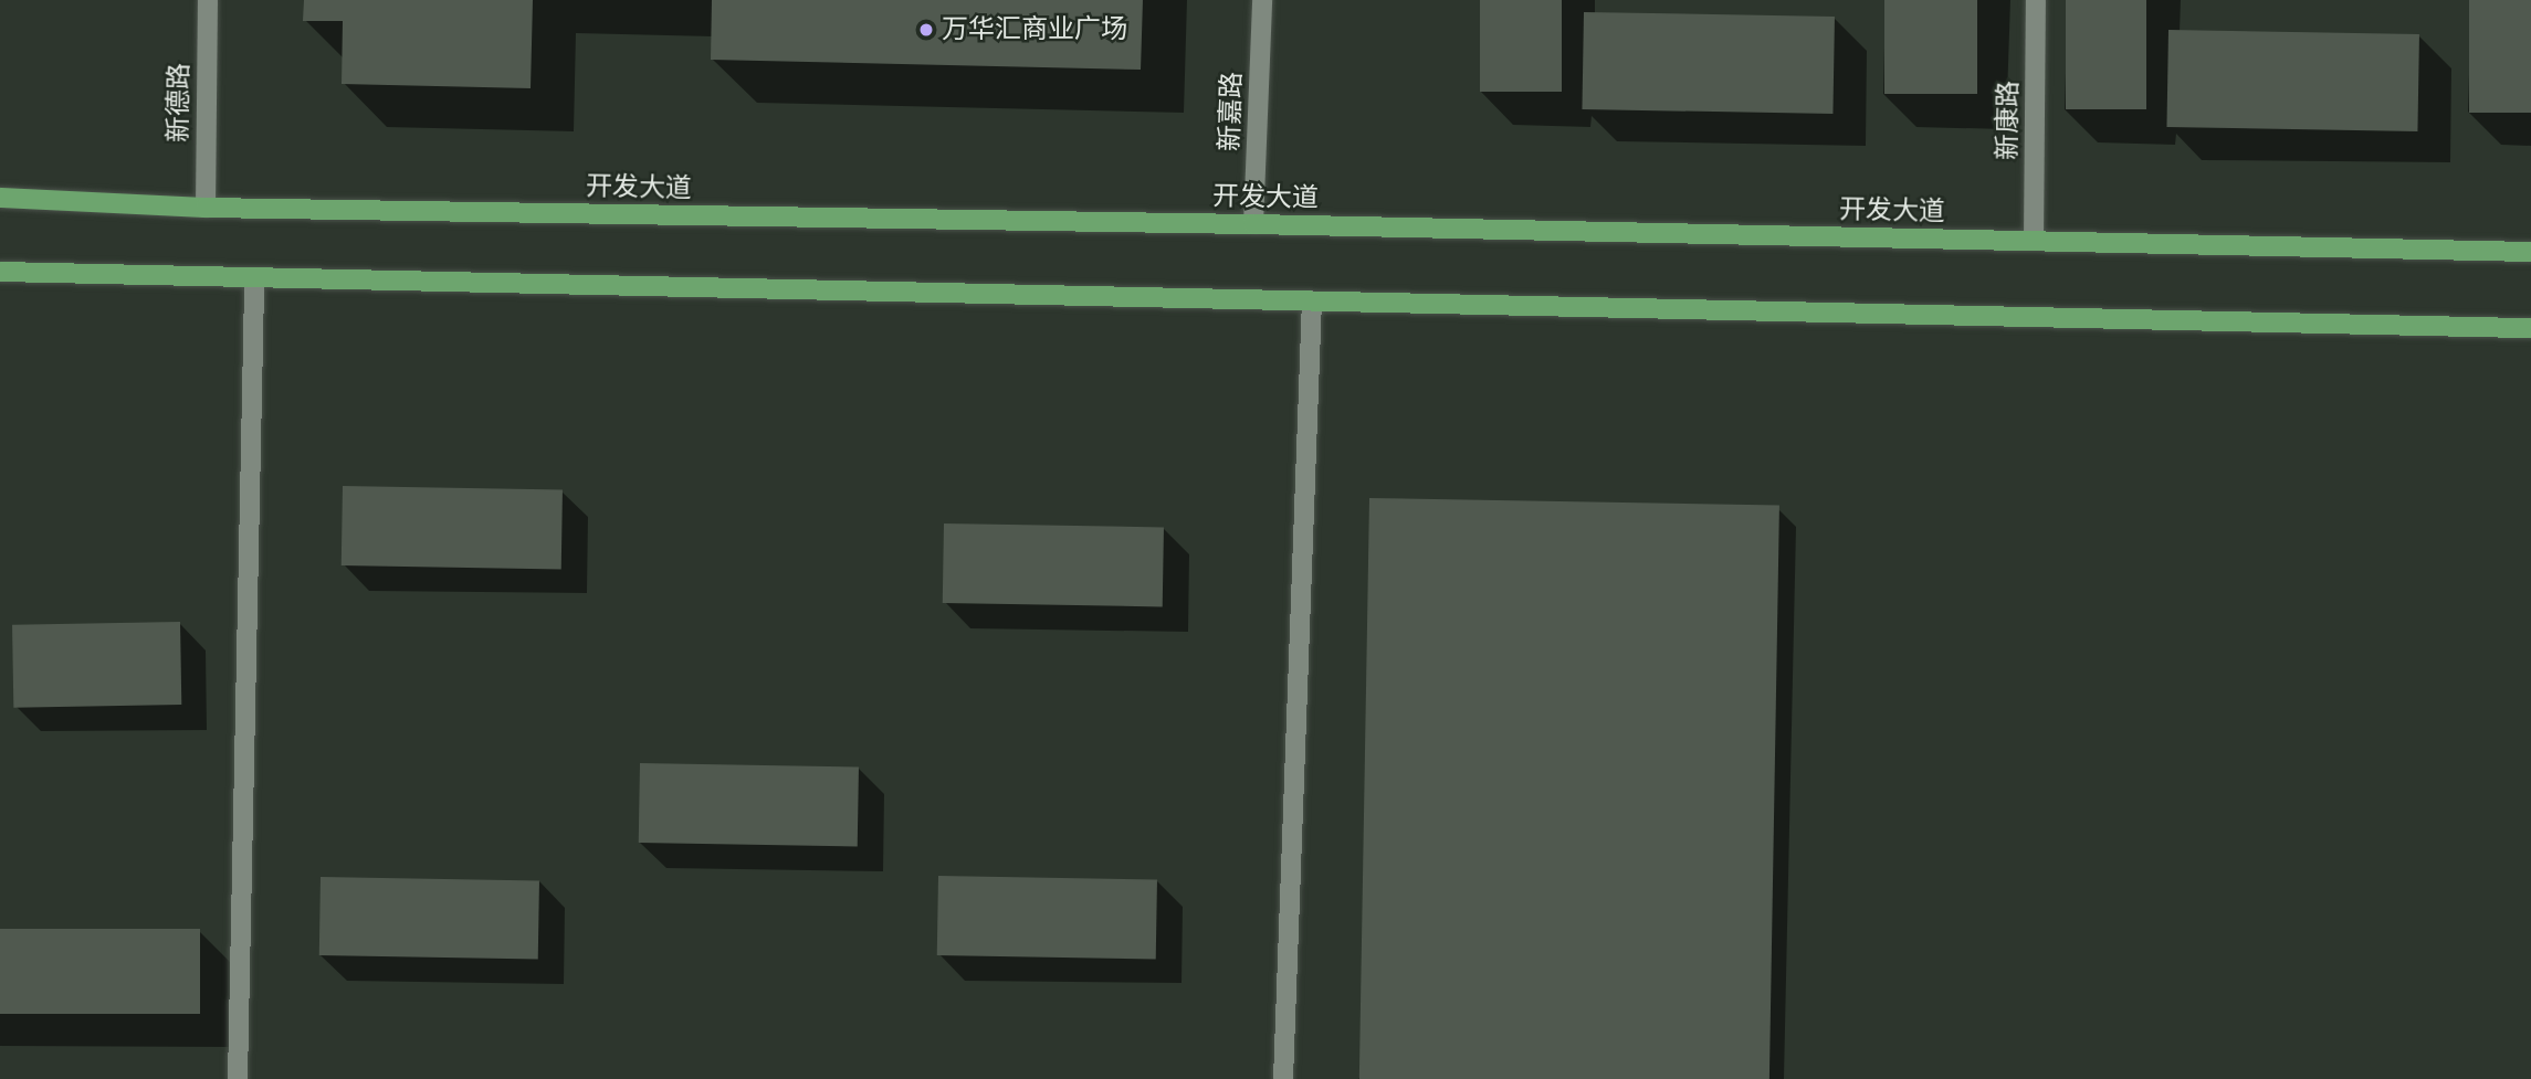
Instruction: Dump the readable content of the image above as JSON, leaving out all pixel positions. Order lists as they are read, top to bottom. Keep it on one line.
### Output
{"streets":{"main road":["开发大道"],"street":["新德路","新嘉路","新康路"]},"crossings":[["新德路","开发大道"],["新嘉路","开发大道"],["新康路","开发大道"]],"places":["万华汇商业广场"]}
